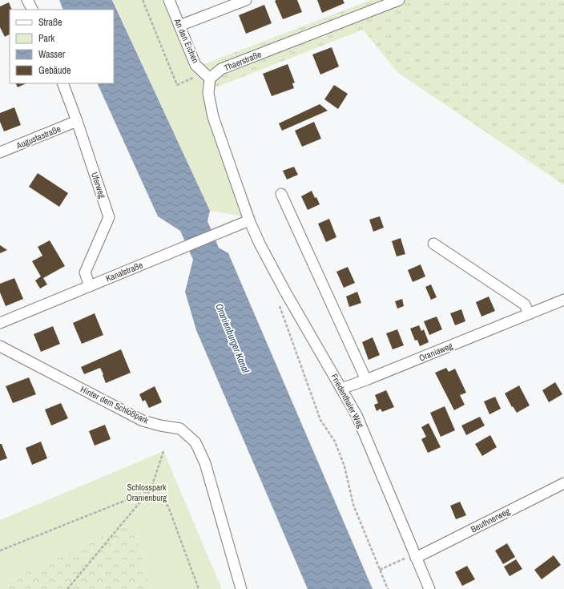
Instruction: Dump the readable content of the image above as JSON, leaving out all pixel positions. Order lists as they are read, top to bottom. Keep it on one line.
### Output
{"streets":{"street":["An den Eichen","Thaerstraße","Augustastraße","Uferweg","Kanalstraße","Oraniaweg","Friedenthaler Weg","Hinter dem Schloßpark","Beuthnerweg"]},"crossings":[["An den Eichen","Thaerstraße"],["Augustastraße","Uferweg"],["Uferweg","Kanalstraße"],["Kanalstraße","Friedenthaler Weg"],["Oraniaweg","Friedenthaler Weg"],["Friedenthaler Weg","Beuthnerweg"]],"water":["Oranienburger Kanal"],"parks":["Schlosspark Oranienburg"],"legend":["Straße","Park","Wasser","Gebäude"]}
